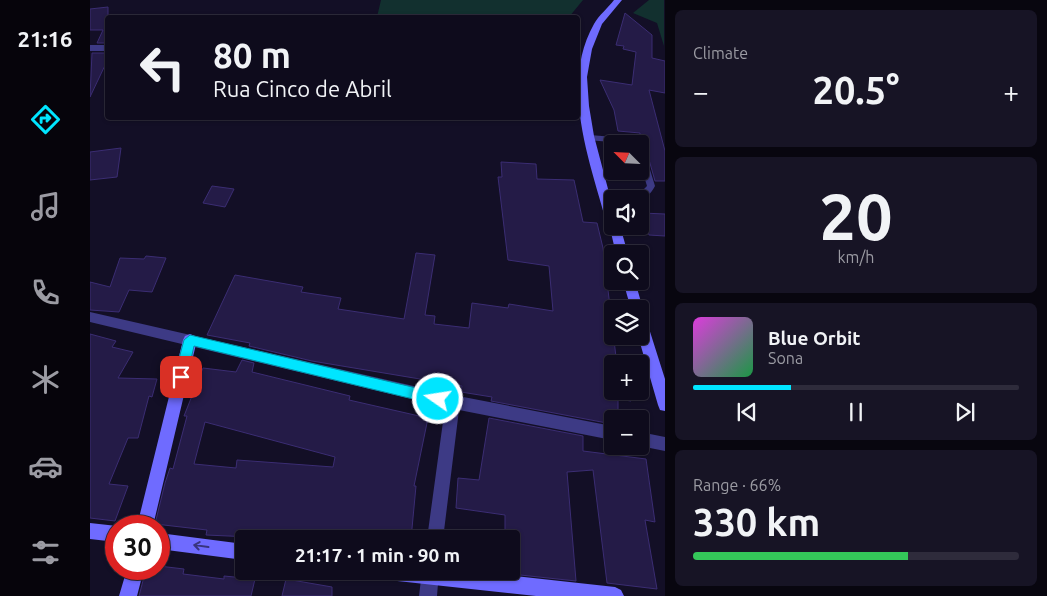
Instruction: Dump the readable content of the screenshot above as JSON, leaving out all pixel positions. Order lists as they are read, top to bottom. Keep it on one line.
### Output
{"north":"top left","page":{"tabs":"21:16","tile":["Climate",["20","km/h"],["Range · 66%","330 km"]],"turn":["80 m","Rua Cinco de Abril"],"heat":["−","20.5°","+"],"map_buttons":["+","−"],"song":["Blue Orbit","Sona"],"limit":"30","trip":"21:17 · 1 min · 90 m"}}
